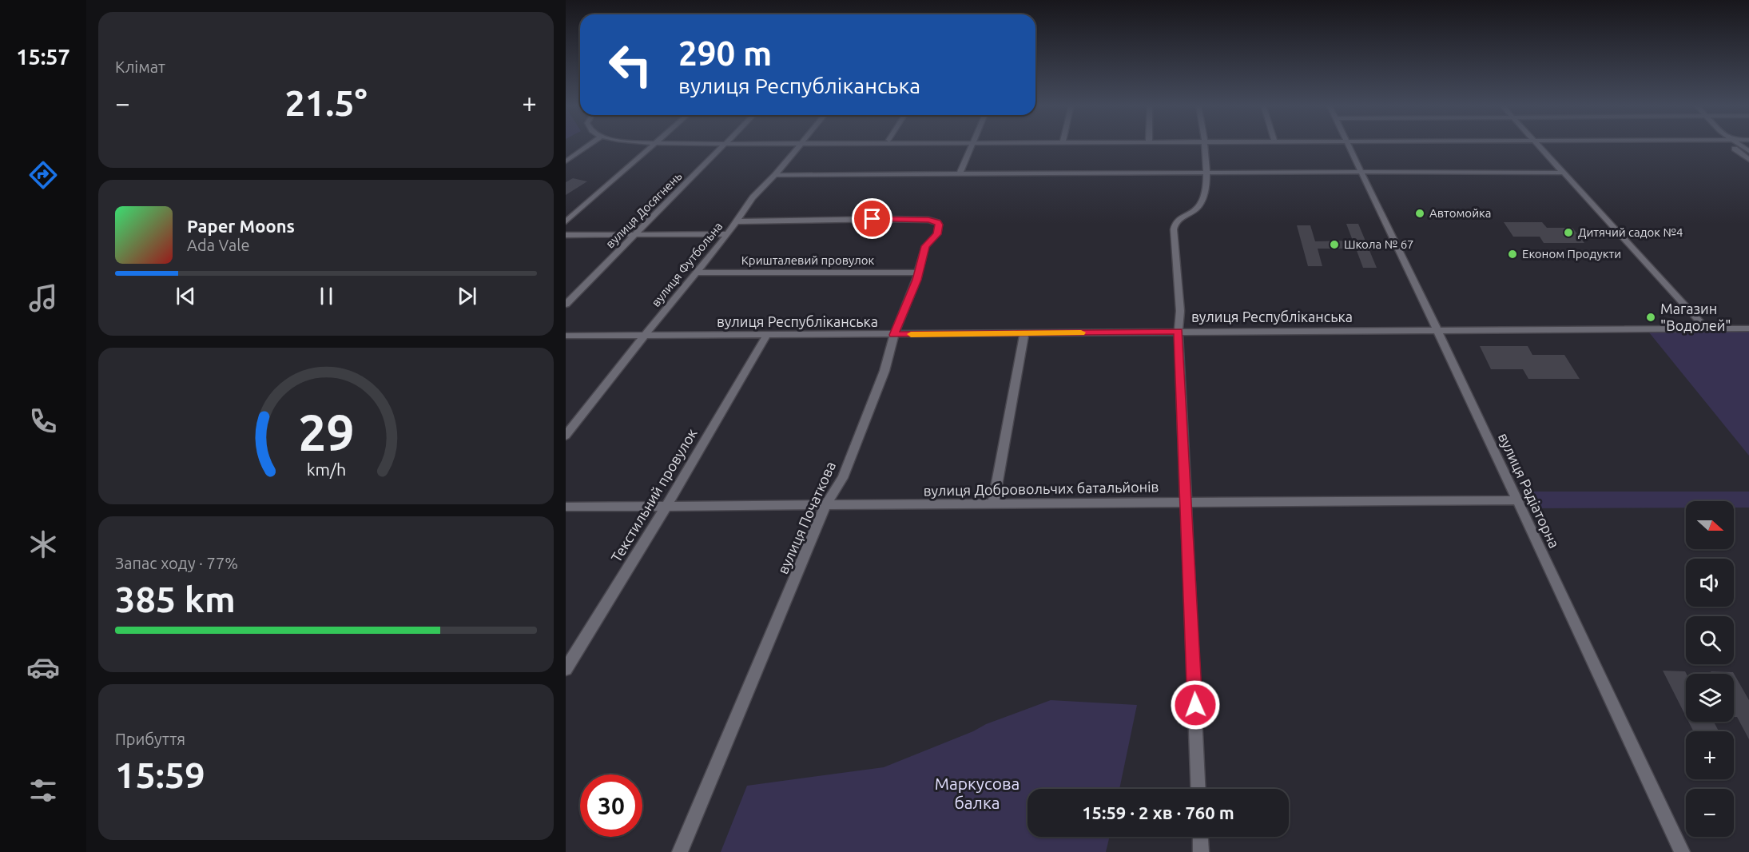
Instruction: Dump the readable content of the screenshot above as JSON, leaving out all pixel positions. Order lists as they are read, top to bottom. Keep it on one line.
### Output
{"streets":{"street":["вулиця Досягнень","Кришталевий провулок","вулиця Футбольна","вулиця Республіканська","вулиця Добровольчих батальйонів","вулиця Радіаторна","Текстильний провулок","вулиця Початкова"]},"crossings":[["Кришталевий провулок","вулиця Футбольна"],["Кришталевий провулок","вулиця Початкова"],["вулиця Футбольна","вулиця Республіканська"],["вулиця Футбольна","вулиця Початкова"],["вулиця Республіканська","вулиця Радіаторна"],["вулиця Республіканська","Текстильний провулок"],["вулиця Республіканська","вулиця Початкова"],["вулиця Добровольчих батальйонів","вулиця Радіаторна"],["вулиця Добровольчих батальйонів","Текстильний провулок"],["вулиця Добровольчих батальйонів","вулиця Початкова"]],"parks":["Маркусова балка"],"places":["Автомойка","Дитячий садок №4","Школа № 67","Економ Продукти","Магазин \"Водолей\""],"north":"right","page":{"tabs":"15:57","tile":["Клімат",["Запас ходу · 77%","385 km"],["Прибуття","15:59"]],"turn":["290 m","вулиця Республіканська"],"heat":["−","21.5°","+"],"song":["Paper Moons","Ada Vale"],"map_buttons":["+","−"],"limit":"30","trip":"15:59 · 2 хв · 760 m","gauge":["29","km/h"]}}
